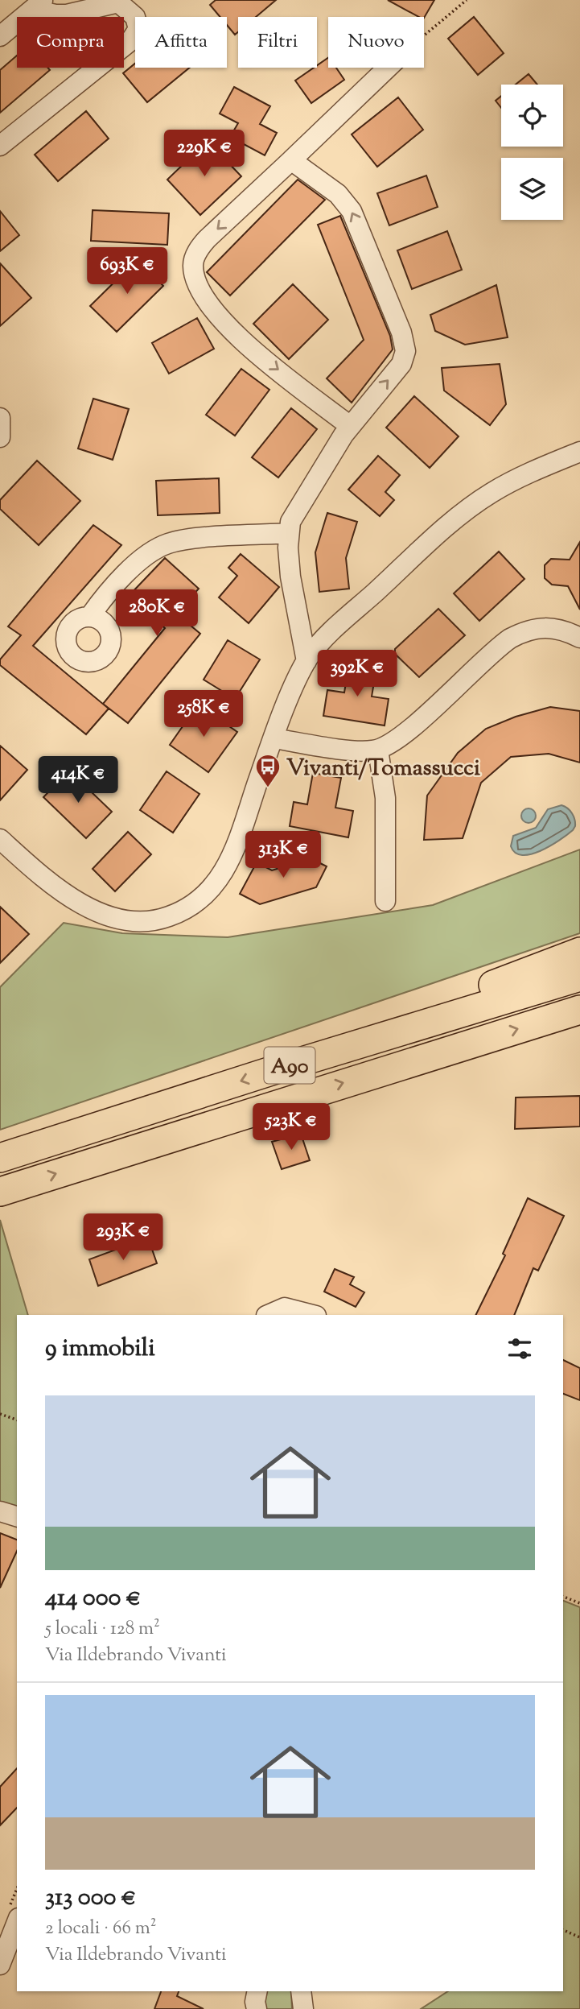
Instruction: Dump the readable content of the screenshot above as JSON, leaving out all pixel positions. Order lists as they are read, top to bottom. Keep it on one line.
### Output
{"streets":{"highway":["A90"]},"places":{"bus stop":["Vivanti/Tomassucci"]},"page":{"chip":["Compra","Affitta","Filtri","Nuovo"],"price":["229K €","693K €","280K €","392K €","258K €","414K €","313K €","523K €","293K €"],"heading":"9 immobili","list":[{"name":"414 000 €","note":"5 locali · 128 m² · Via Ildebrando Vivanti"},{"name":"313 000 €","note":"2 locali · 66 m² · Via Ildebrando Vivanti"}]}}
